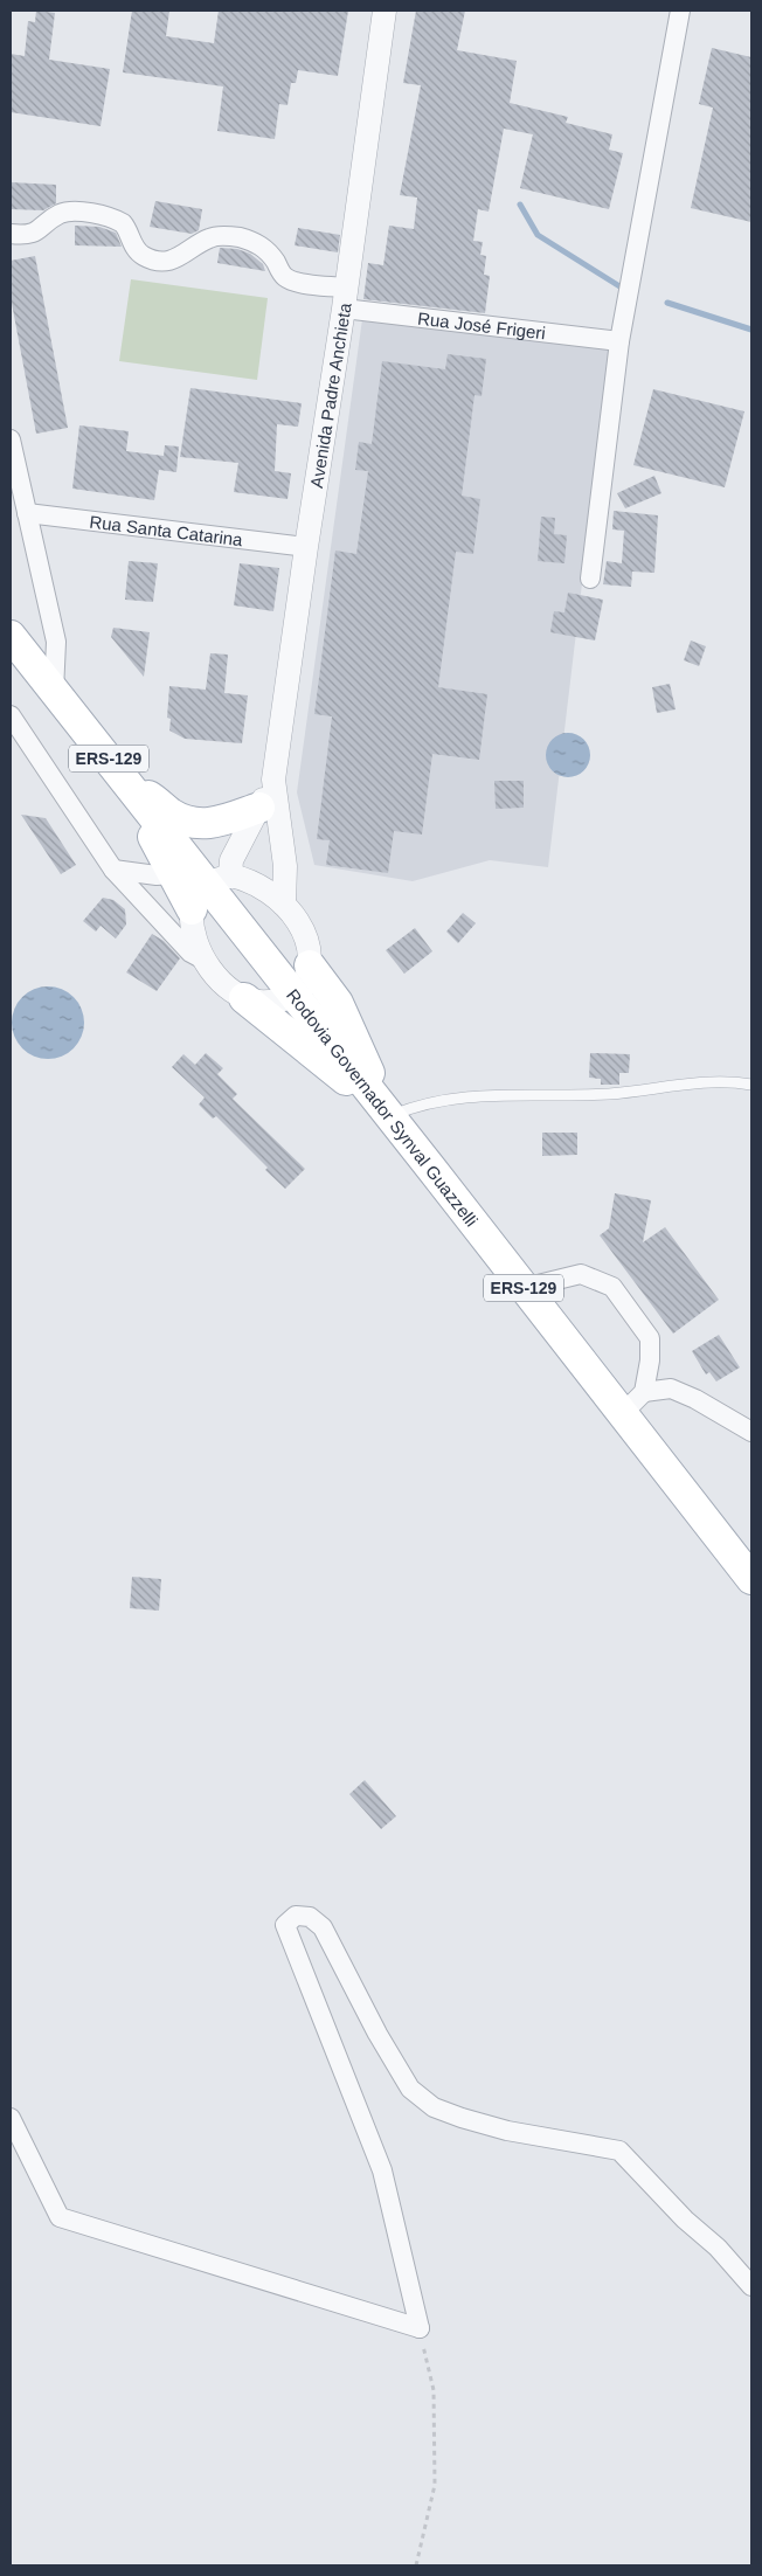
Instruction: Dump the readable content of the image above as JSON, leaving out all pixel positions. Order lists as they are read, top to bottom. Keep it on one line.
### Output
{"streets":{"main road":["ERS-129","Rodovia Governador Synval Guazzelli"],"street":["Rua José Frigeri","Avenida Padre Anchieta","Rua Santa Catarina"]},"crossings":[["Rua José Frigeri","Avenida Padre Anchieta"],["Avenida Padre Anchieta","Rua Santa Catarina"],["Avenida Padre Anchieta","Rodovia Governador Synval Guazzelli"]]}
